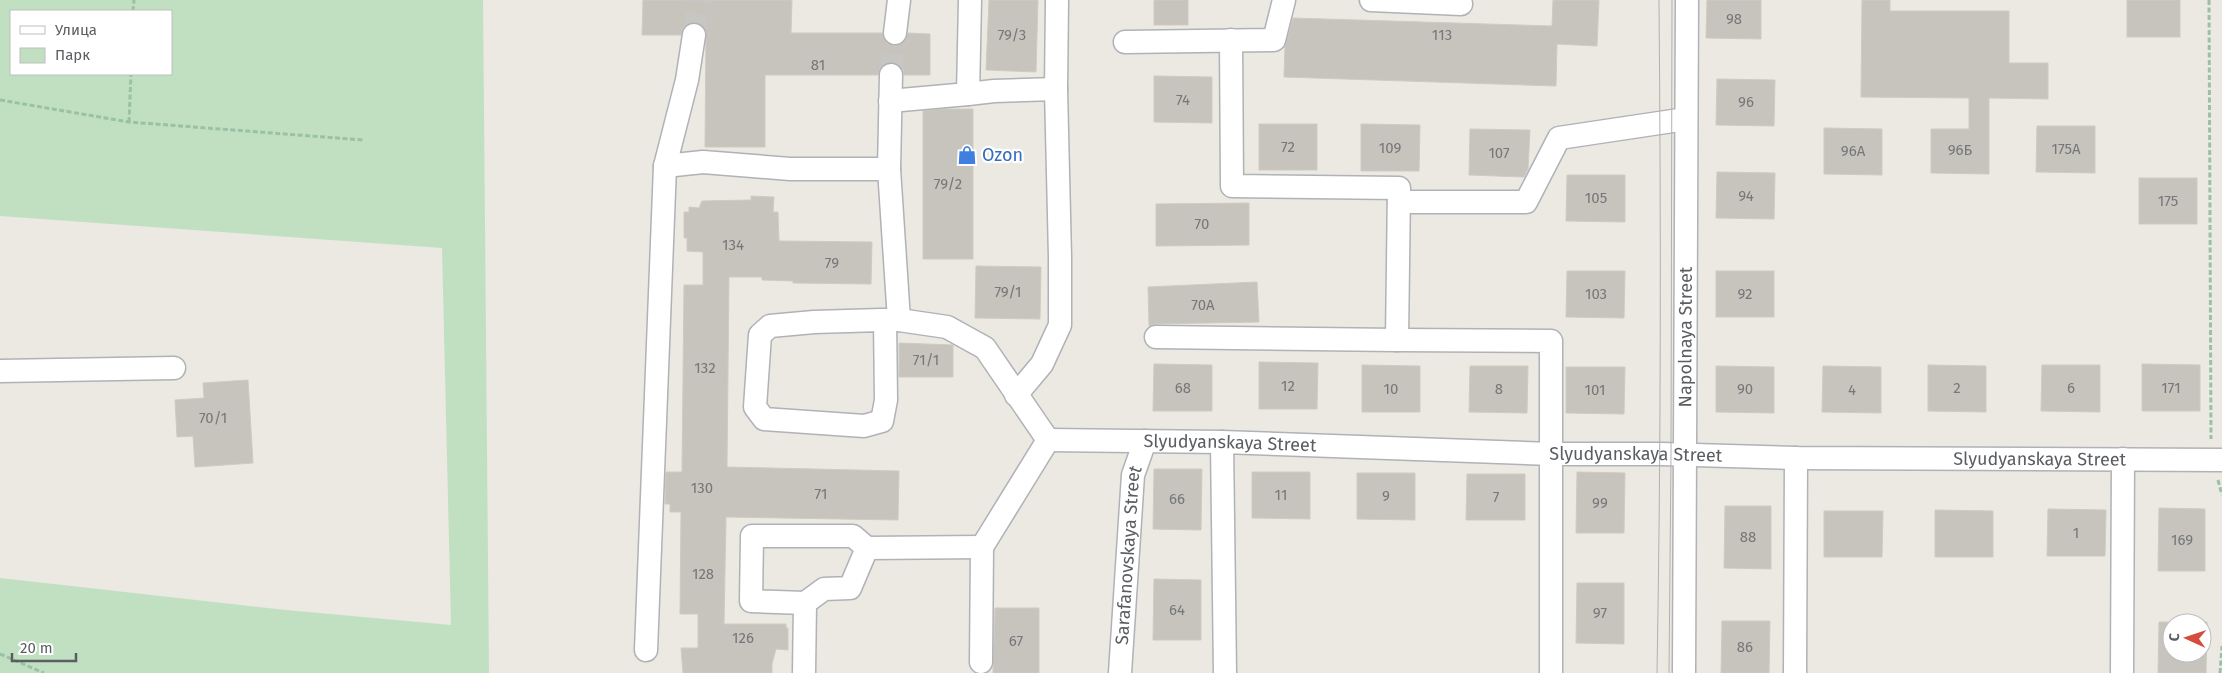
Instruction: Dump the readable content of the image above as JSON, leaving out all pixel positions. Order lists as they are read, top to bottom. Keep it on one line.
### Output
{"streets":{"street":["Napolnaya Street","Slyudyanskaya Street","Sarafanovskaya Street"]},"crossings":[["Napolnaya Street","Slyudyanskaya Street"],["Slyudyanskaya Street","Sarafanovskaya Street"]],"places":{"shop":["Ozon"]},"house_numbers":["98","79/3","113","81","74","96","72","109","175А","96Б","96А","107","79/2","94","105","175","70","134","79","79/1","103","92","70А","71/1","132","12","68","2","6","171","10","8","90","101","4","70/1","130","71","11","9","7","66","99","1","88","169","128","64","97","126","67","86"],"legend":["Улица","Парк"],"scale_bar":"20 m","north":"left"}
